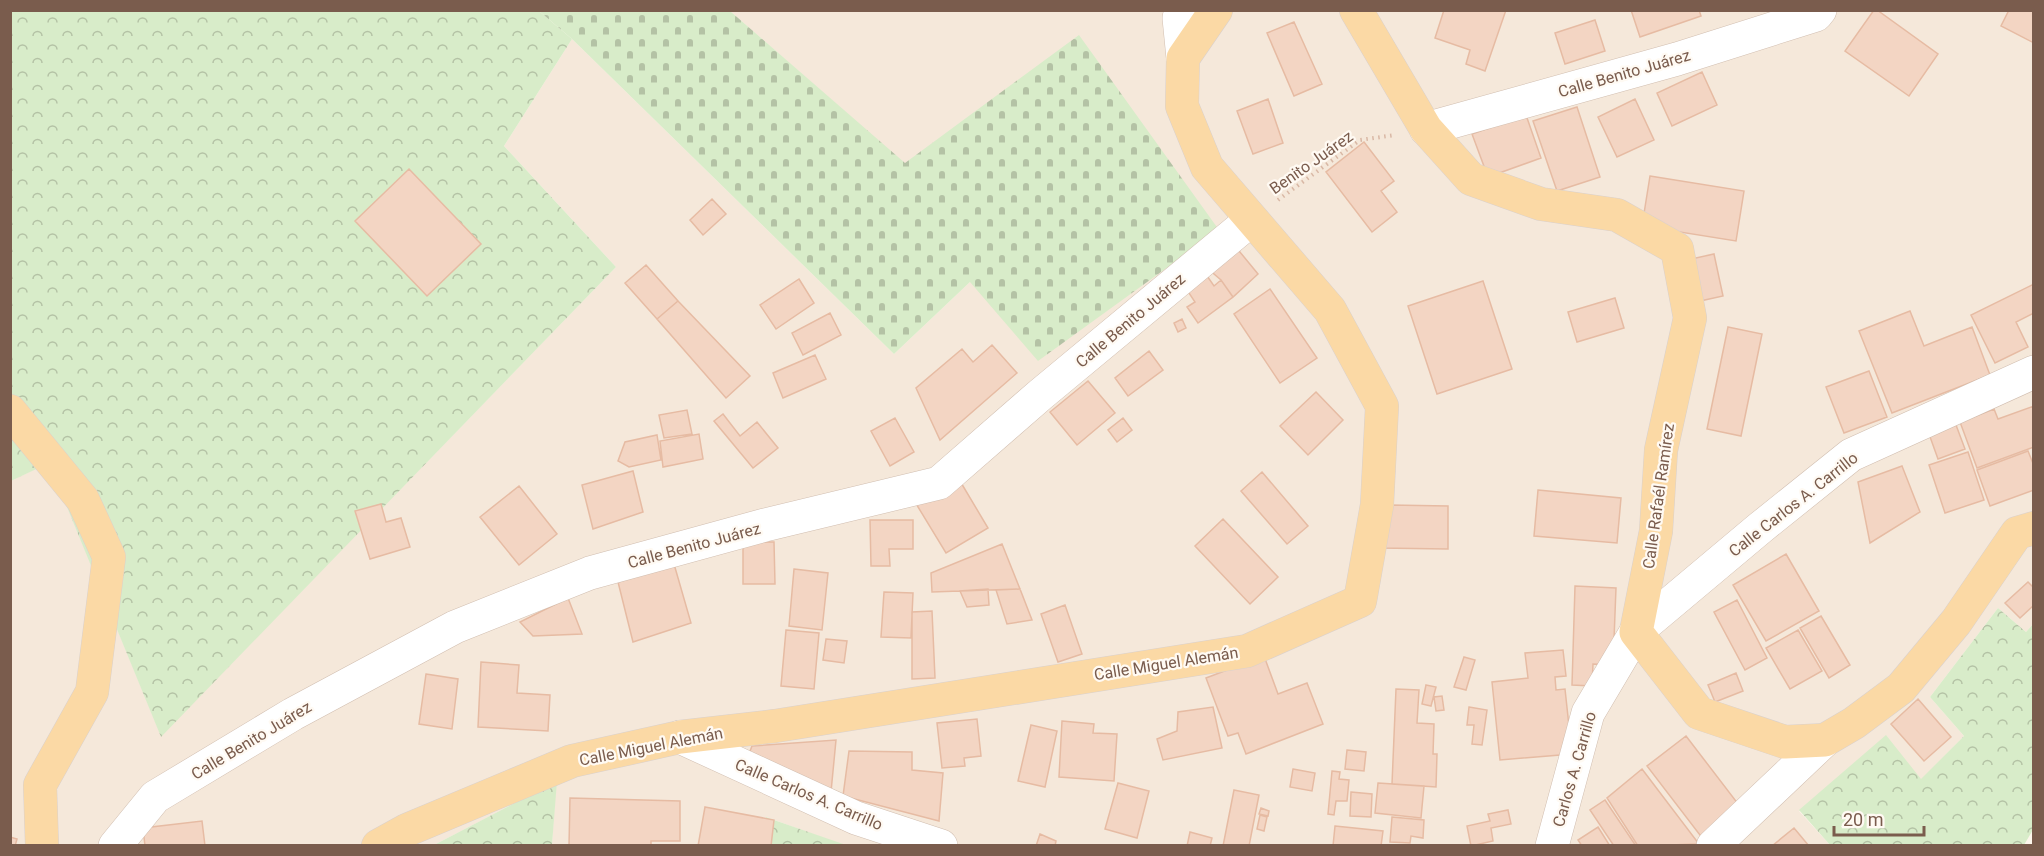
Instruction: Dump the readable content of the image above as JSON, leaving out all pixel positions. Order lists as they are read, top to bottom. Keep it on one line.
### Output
{"streets":{"main road":["Calle Rafaél Ramírez","Calle Miguel Alemán"],"street":["Calle Benito Juárez","Calle Carlos A. Carrillo","Carlos A. Carrillo"],"path":["Benito Juárez"]},"crossings":[["Calle Benito Juárez","Benito Juárez"],["Calle Benito Juárez","Calle Rafaél Ramírez"],["Calle Benito Juárez","Calle Miguel Alemán"],["Benito Juárez","Calle Rafaél Ramírez"],["Benito Juárez","Calle Miguel Alemán"],["Calle Rafaél Ramírez","Calle Carlos A. Carrillo"],["Calle Rafaél Ramírez","Carlos A. Carrillo"],["Calle Carlos A. Carrillo","Calle Miguel Alemán"],["Calle Carlos A. Carrillo","Carlos A. Carrillo"]],"scale_bar":"20 m"}
